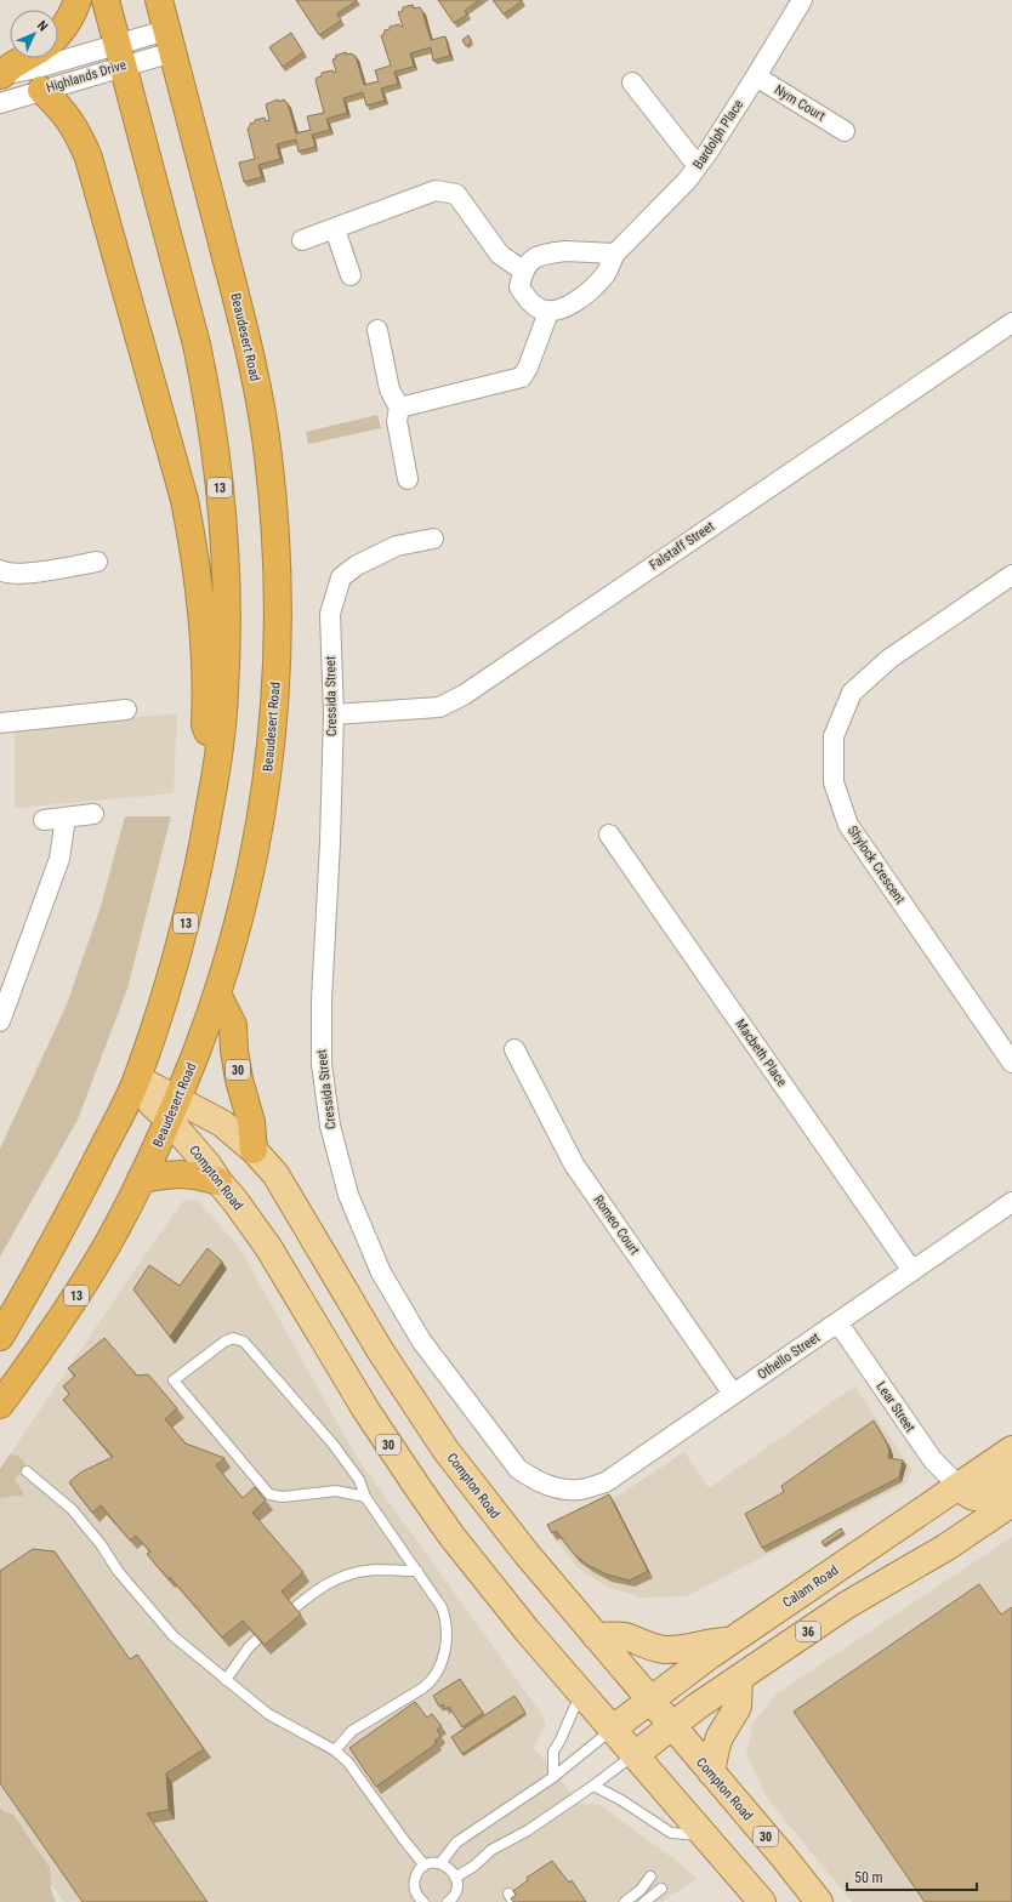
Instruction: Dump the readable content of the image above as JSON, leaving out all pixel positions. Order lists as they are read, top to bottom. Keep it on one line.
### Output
{"streets":{"highway":["Beaudesert Road","13","30"],"main road":["Compton Road","Calam Road","36"],"street":["Highlands Drive","Nym Court","Bardolph Place","Falstaff Street","Cressida Street","Shylock Crescent","Macbeth Place","Romeo Court","Othello Street","Lear Street"]},"crossings":[["Highlands Drive","Beaudesert Road"],["Highlands Drive","13"],["Nym Court","Bardolph Place"],["Beaudesert Road","30"],["Beaudesert Road","Compton Road"],["13","Compton Road"],["Falstaff Street","Cressida Street"],["Cressida Street","Othello Street"],["Macbeth Place","Othello Street"],["30","Compton Road"],["Compton Road","Calam Road"],["Compton Road","36"],["Romeo Court","Othello Street"],["Othello Street","Lear Street"],["Lear Street","Calam Road"]],"scale_bar":"50 m","north":"top right"}
